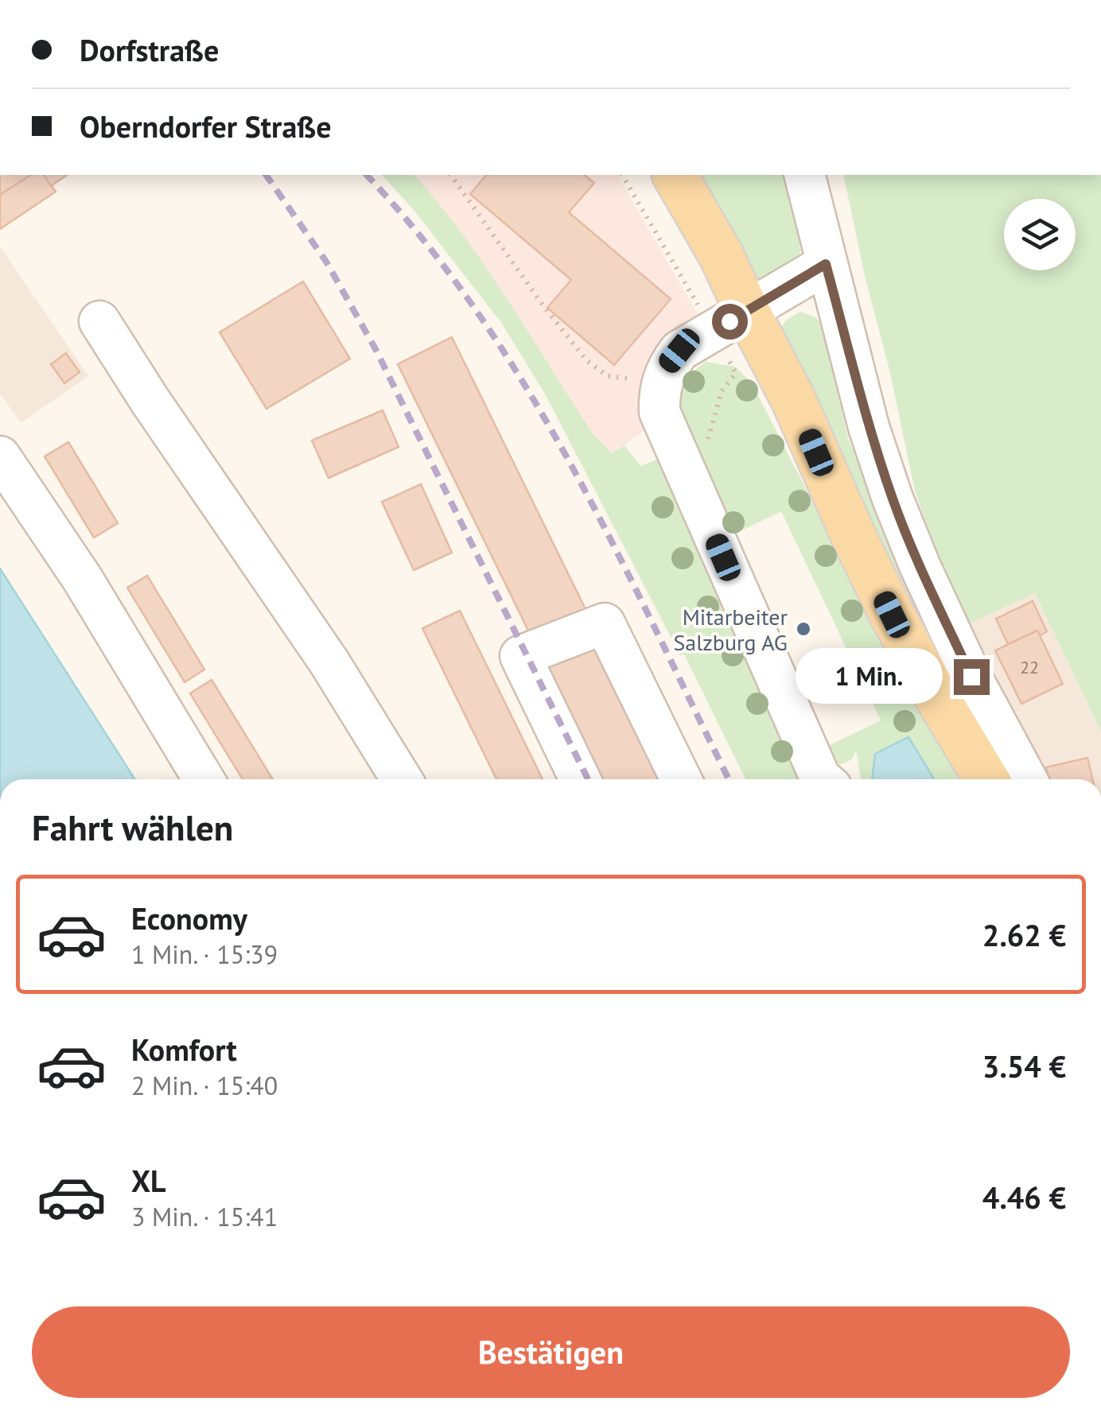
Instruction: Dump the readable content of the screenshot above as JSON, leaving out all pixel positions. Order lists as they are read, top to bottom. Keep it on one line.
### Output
{"places":["Mitarbeiter Salzburg AG"],"house_numbers":["22"],"page":{"banner":["Dorfstraße","Oberndorfer Straße"],"bubble":"1 Min.","heading":"Fahrt wählen","list":[{"name":"Economy","note":"1 Min. · 15:39","value":"2.62 €"},{"name":"Komfort","note":"2 Min. · 15:40","value":"3.54 €"},{"name":"XL","note":"3 Min. · 15:41","value":"4.46 €"}],"buttons":"Bestätigen"}}
